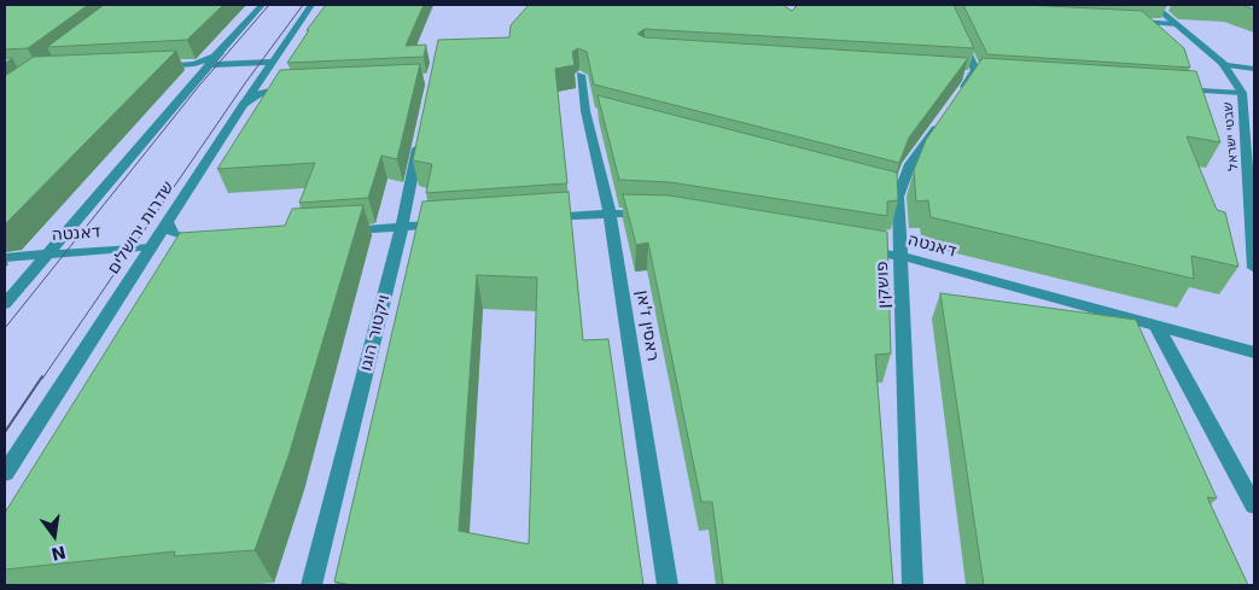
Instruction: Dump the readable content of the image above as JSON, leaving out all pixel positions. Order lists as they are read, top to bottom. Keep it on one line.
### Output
{"streets":{"street":["שבטי ישראל","שדרות ירושלים","דאנטה","פושקין","ראסין ז'אן","ויקטור הוגו"]},"crossings":[["שדרות ירושלים","דאנטה"],["דאנטה","פושקין"]],"north":"bottom"}
